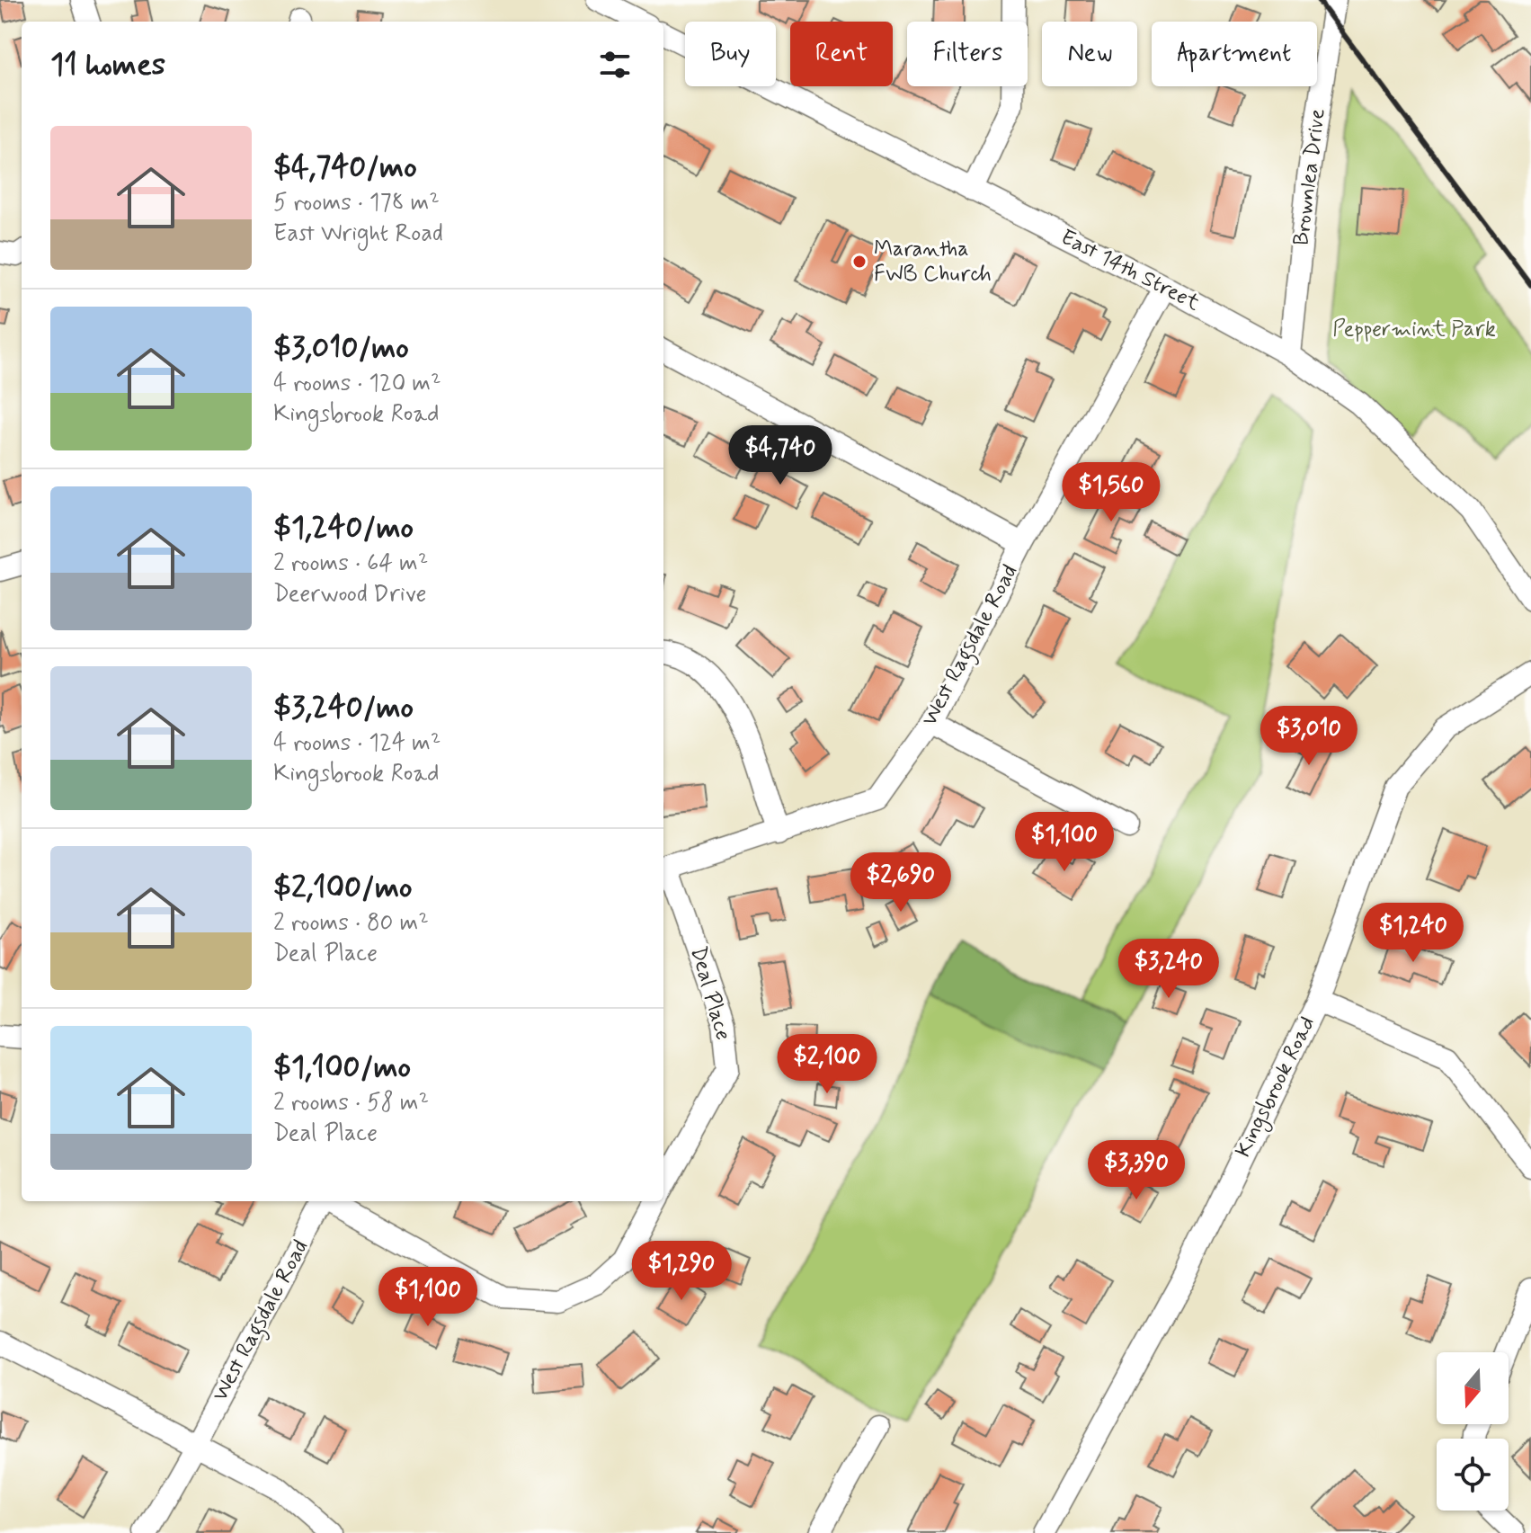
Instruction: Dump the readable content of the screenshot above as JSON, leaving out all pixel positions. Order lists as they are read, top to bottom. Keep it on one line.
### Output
{"streets":{"street":["Brownlea Drive","East 14th Street","West Ragsdale Road","Deal Place","Kingsbrook Road"]},"crossings":[["Brownlea Drive","East 14th Street"],["East 14th Street","West Ragsdale Road"],["West Ragsdale Road","Deal Place"]],"parks":["Peppermint Park"],"places":["Marantha FWB Church"],"north":"bottom","page":{"chip":["Buy","Rent","Filters","New","Apartment"],"heading":"11 homes","list":[{"name":"$4,740/mo","note":"5 rooms · 178 m² · East Wright Road"},{"name":"$3,010/mo","note":"4 rooms · 120 m² · Kingsbrook Road"},{"name":"$1,240/mo","note":"2 rooms · 64 m² · Deerwood Drive"},{"name":"$3,240/mo","note":"4 rooms · 124 m² · Kingsbrook Road"},{"name":"$2,100/mo","note":"2 rooms · 80 m² · Deal Place"},{"name":"$1,100/mo","note":"2 rooms · 58 m² · Deal Place"}],"price":["$4,740","$1,560","$3,010","$1,100","$2,690","$1,240","$3,240","$2,100","$3,390","$1,290","$1,100"]}}
